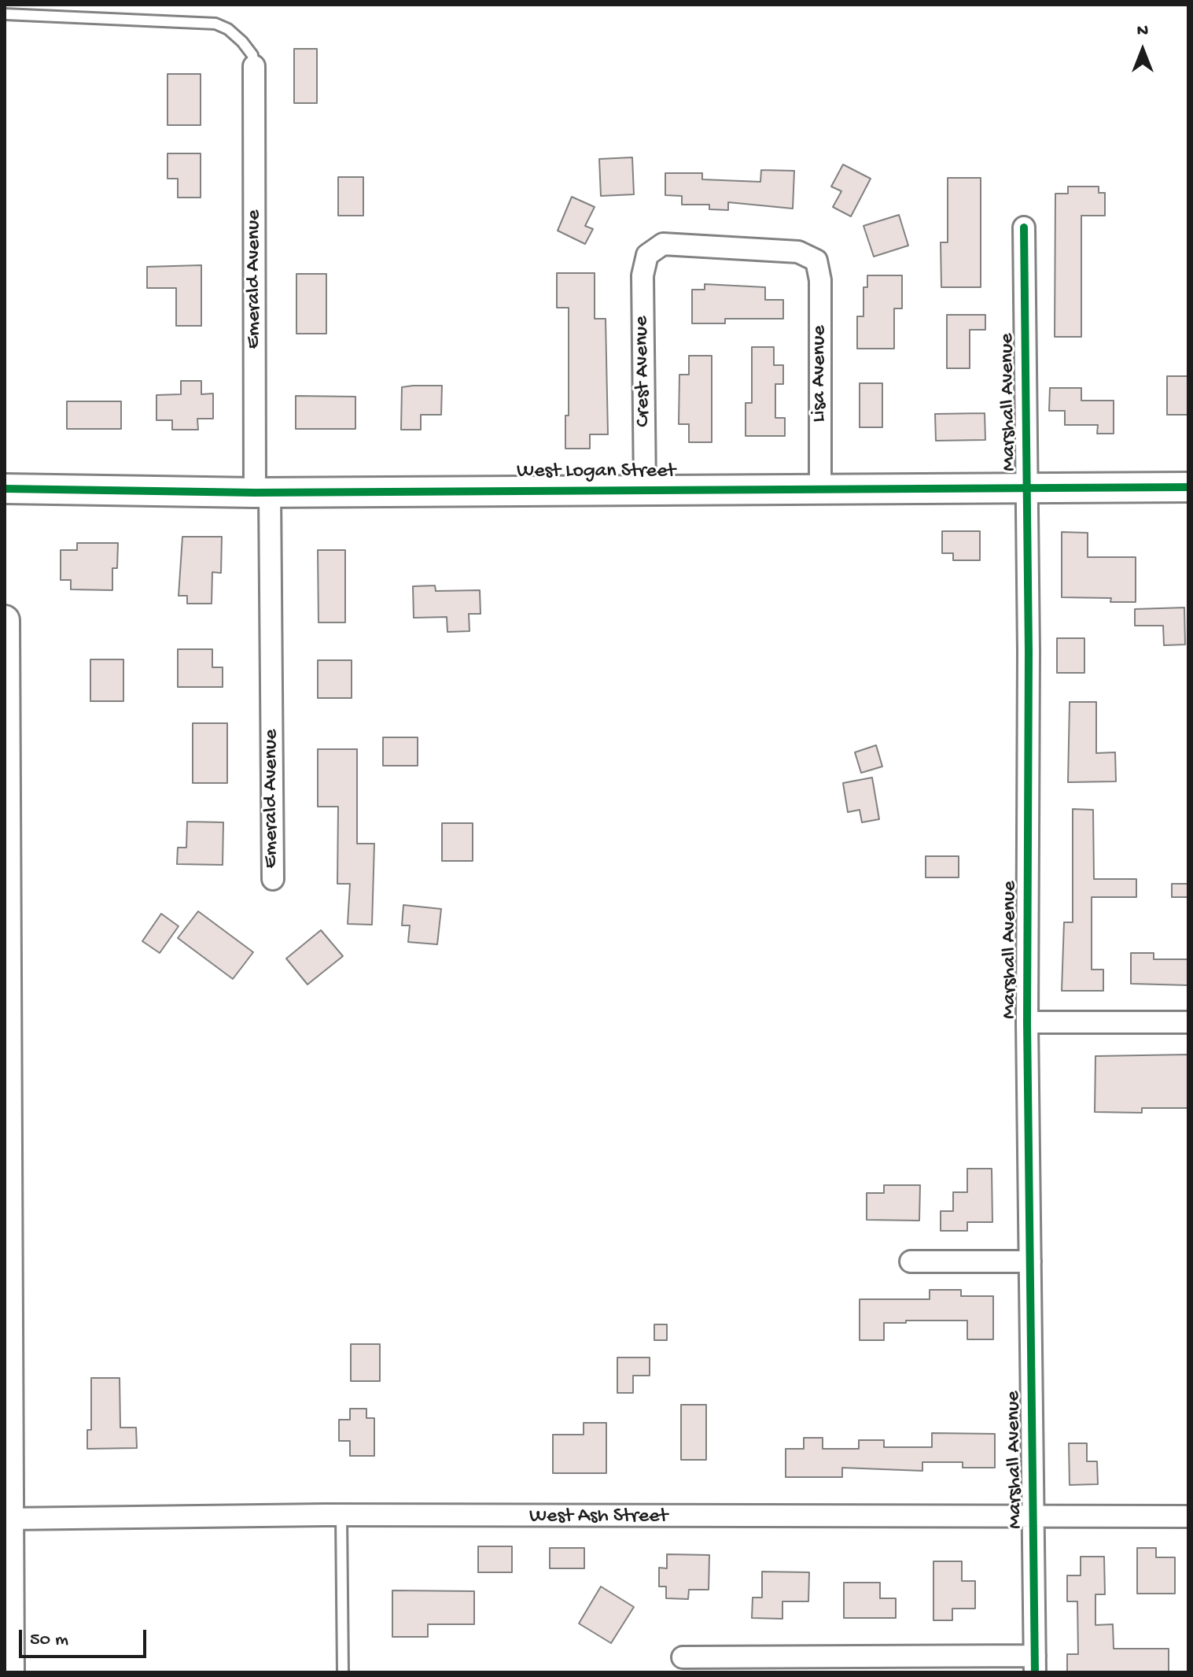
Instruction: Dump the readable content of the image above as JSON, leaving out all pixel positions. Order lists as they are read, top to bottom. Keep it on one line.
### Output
{"streets":{"street":["Emerald Avenue","Crest Avenue","Lisa Avenue","Marshall Avenue","West Logan Street","West Ash Street"]},"crossings":[["Emerald Avenue","West Logan Street"],["Crest Avenue","Lisa Avenue"],["Crest Avenue","West Logan Street"],["Lisa Avenue","West Logan Street"],["Marshall Avenue","West Logan Street"],["Marshall Avenue","West Ash Street"]],"scale_bar":"50 m","north":"top"}
